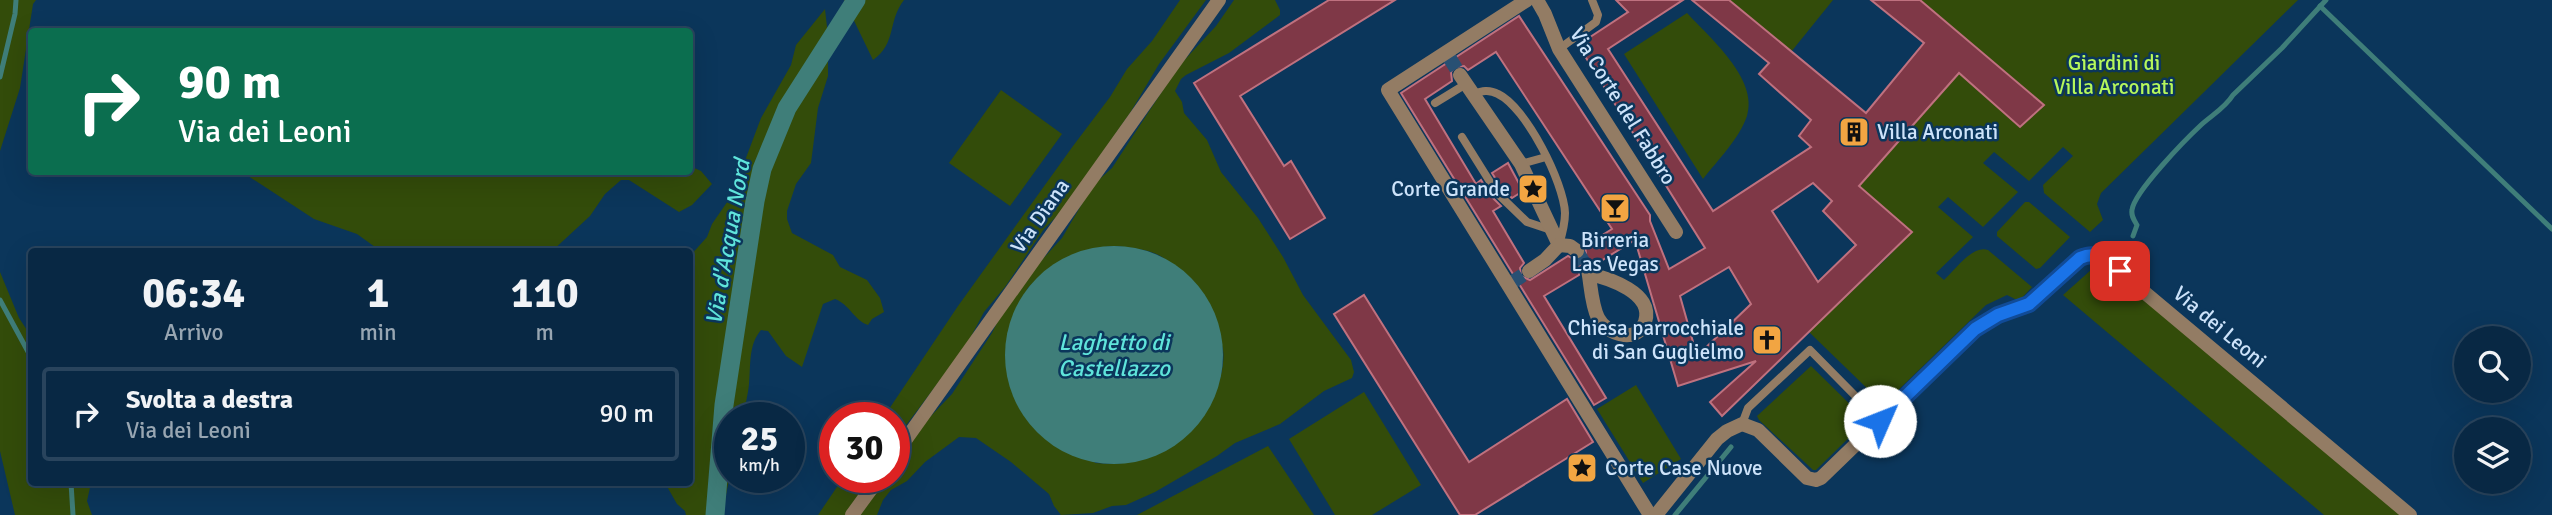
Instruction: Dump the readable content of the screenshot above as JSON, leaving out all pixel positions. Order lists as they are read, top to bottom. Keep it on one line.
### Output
{"streets":{"street":["Via Corte del Fabbro","Via Diana","Via dei Leoni"]},"water":["Via d'Acqua Nord","Laghetto di Castellazzo"],"parks":["Giardini di Villa Arconati"],"places":{"building":["Villa Arconati"],"place":["Corte Grande","Corte Case Nuove"],"bar":["Birreria Las Vegas"],"church":["Chiesa parrocchiale di San Guglielmo"]},"page":{"turn":["90 m","Via dei Leoni"],"eta":["06:34","Arrivo","1","min","110","m"],"list":[{"name":"Svolta a destra","note":"Via dei Leoni","value":"90 m"}],"speed":"25 km/h","limit":"30"}}
